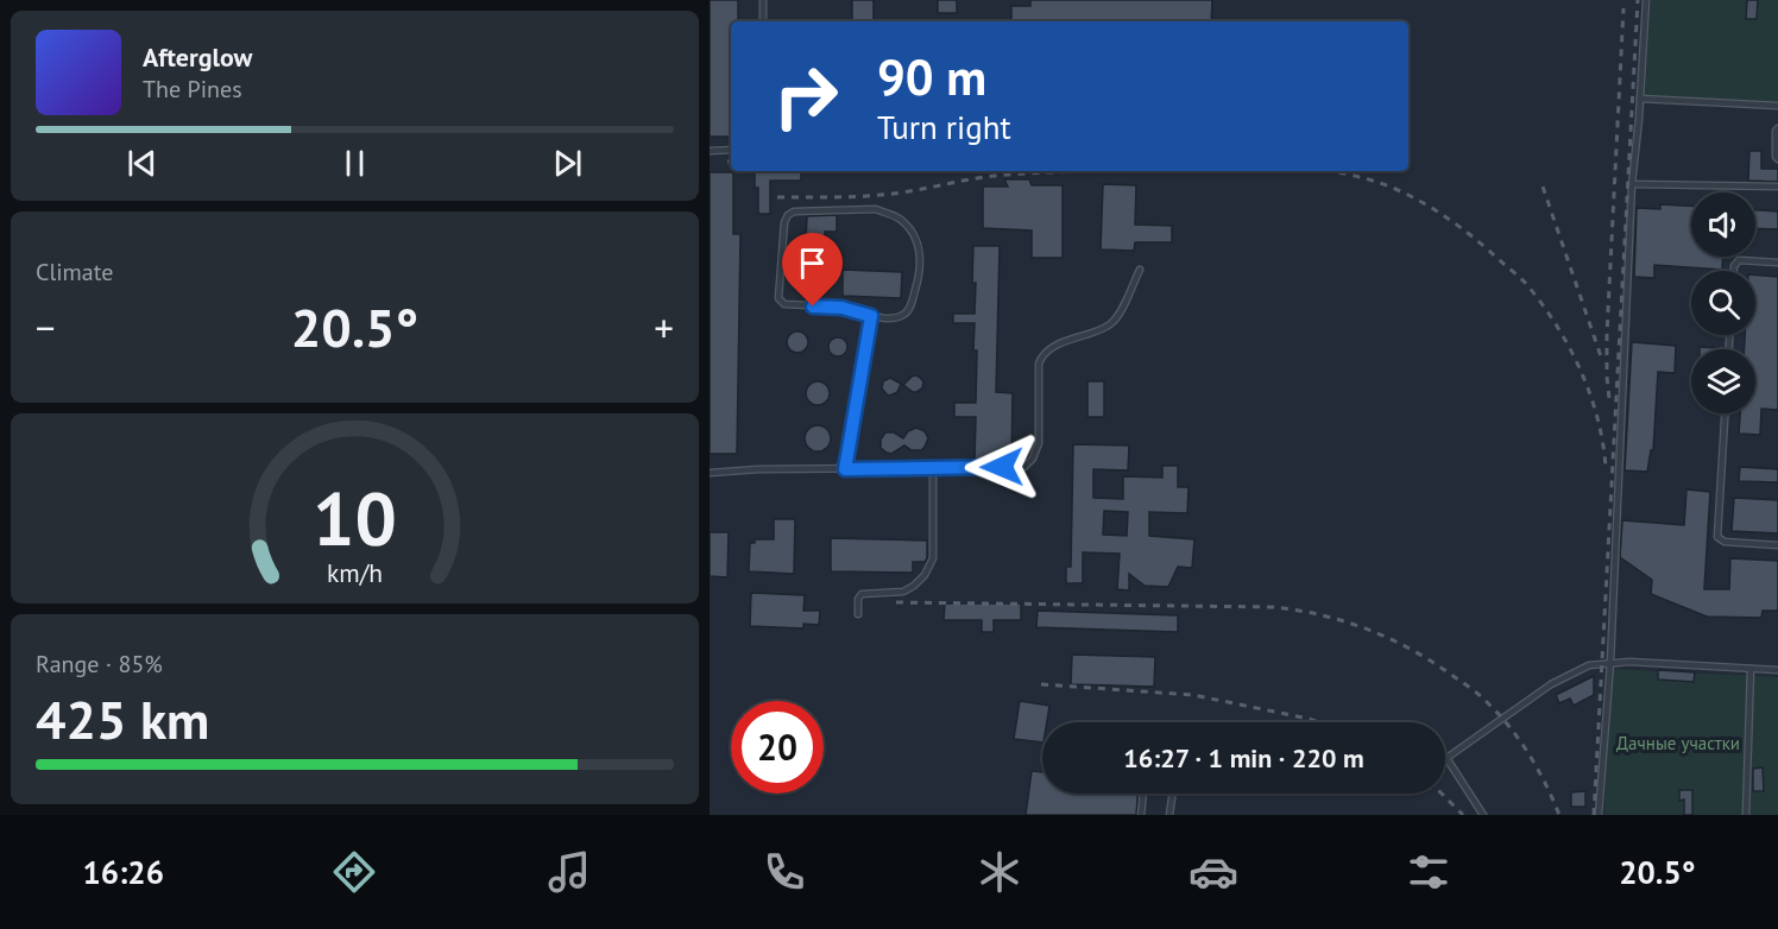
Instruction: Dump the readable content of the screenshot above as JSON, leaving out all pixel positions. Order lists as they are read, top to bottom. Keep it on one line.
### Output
{"parks":["Дачные участки"],"page":{"turn":["90 m","Turn right"],"song":["Afterglow","The Pines"],"tile":["Climate",["Range · 85%","425 km"]],"heat":["−","20.5°","+"],"limit":"20","trip":"16:27 · 1 min · 220 m","tabs":["16:26","20.5°"],"gauge":["10","km/h"]}}
